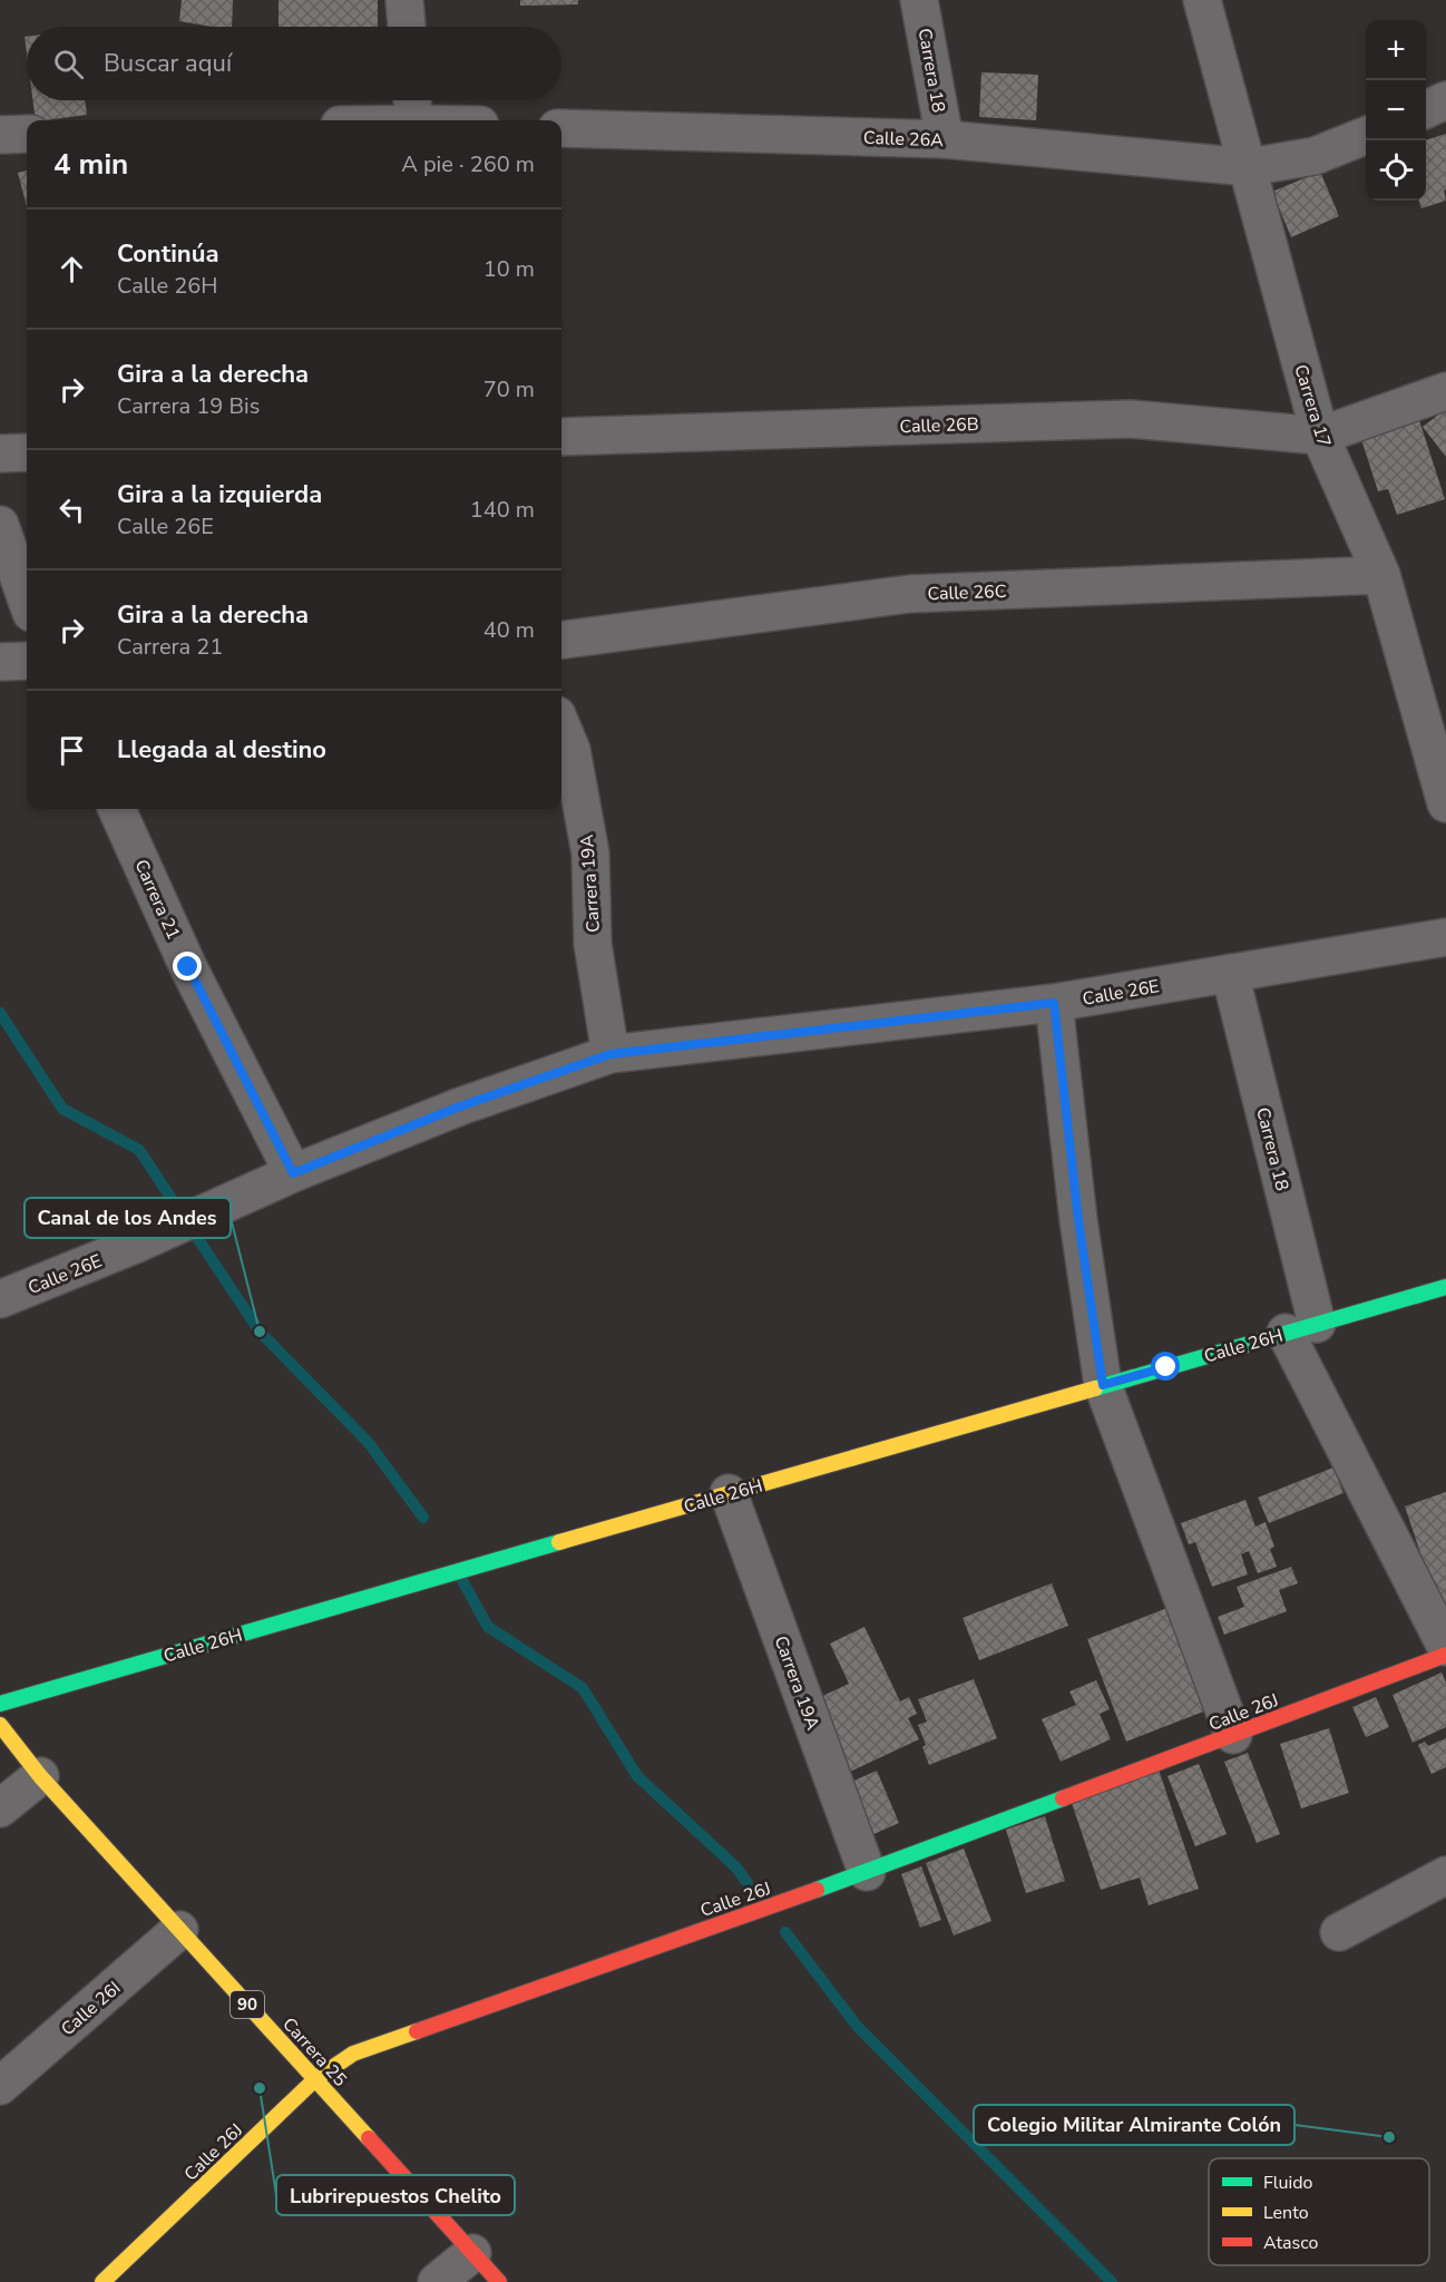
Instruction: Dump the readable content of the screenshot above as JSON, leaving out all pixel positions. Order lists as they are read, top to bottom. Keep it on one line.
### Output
{"streets":{"street":["Carrera 18","Calle 26A","Carrera 17","Calle 26B","Calle 26C","Carrera 19A","Carrera 21","Calle 26E","Calle 26H","Calle 26J","90","Calle 26I","Carrera 25"]},"crossings":[["Carrera 18","Calle 26A"],["Carrera 18","Calle 26E"],["Carrera 18","Calle 26H"],["Calle 26A","Carrera 17"],["Carrera 17","Calle 26B"],["Carrera 17","Calle 26C"],["Carrera 19A","Calle 26E"],["Carrera 19A","Calle 26H"],["Carrera 19A","Calle 26J"],["Carrera 21","Calle 26E"],["Calle 26J","Carrera 25"],["Calle 26I","Carrera 25"]],"places":["Canal de los Andes","Lubrirepuestos Chelito","Colegio Militar Almirante Colón"],"legend":["Fluido","Lento","Atasco"],"page":{"map_buttons":["+","−"],"search":"Buscar aquí","heading":["4 min","A pie · 260 m"],"list":[["Continúa","Calle 26H","10 m"],["Gira a la derecha","Carrera 19 Bis","70 m"],["Gira a la izquierda","Calle 26E","140 m"],["Gira a la derecha","Carrera 21","40 m"],"Llegada al destino"]}}
